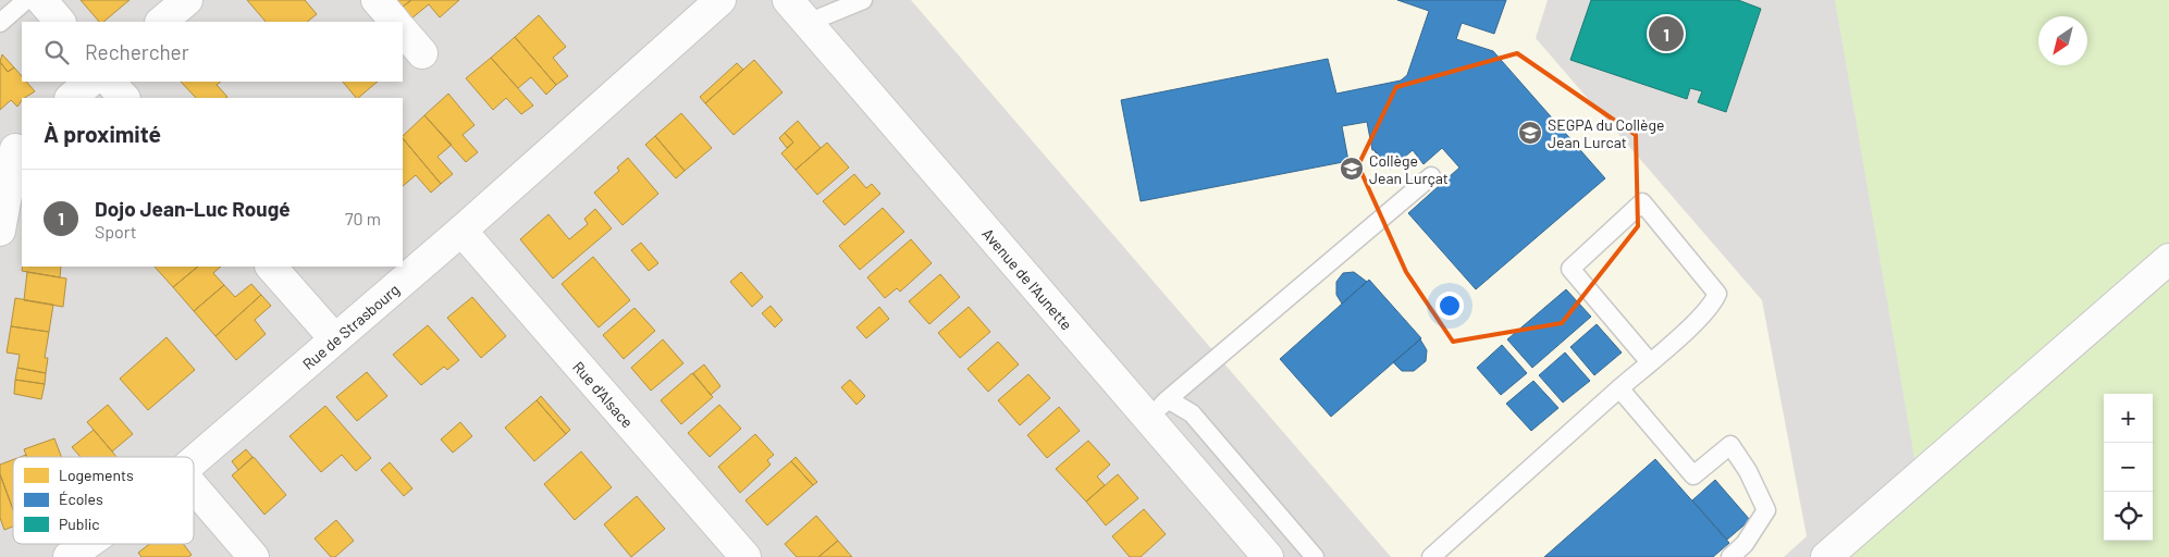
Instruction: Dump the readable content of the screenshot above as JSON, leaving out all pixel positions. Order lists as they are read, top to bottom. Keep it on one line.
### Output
{"streets":{"street":["Avenue de l'Aunette","Rue de Strasbourg","Rue d'Alsace"]},"crossings":[["Rue de Strasbourg","Rue d'Alsace"]],"places":{"school or university":["SEGPA du Collège Jean Lurcat","Collège Jean Lurçat"]},"legend":["Logements","Écoles","Public"],"north":"bottom left","page":{"pins":"1","search":"Rechercher","heading":"À proximité","list":[{"mark":"1","name":"Dojo Jean-Luc Rougé","note":"Sport","value":"70 m"}],"map_buttons":["+","−"]}}
